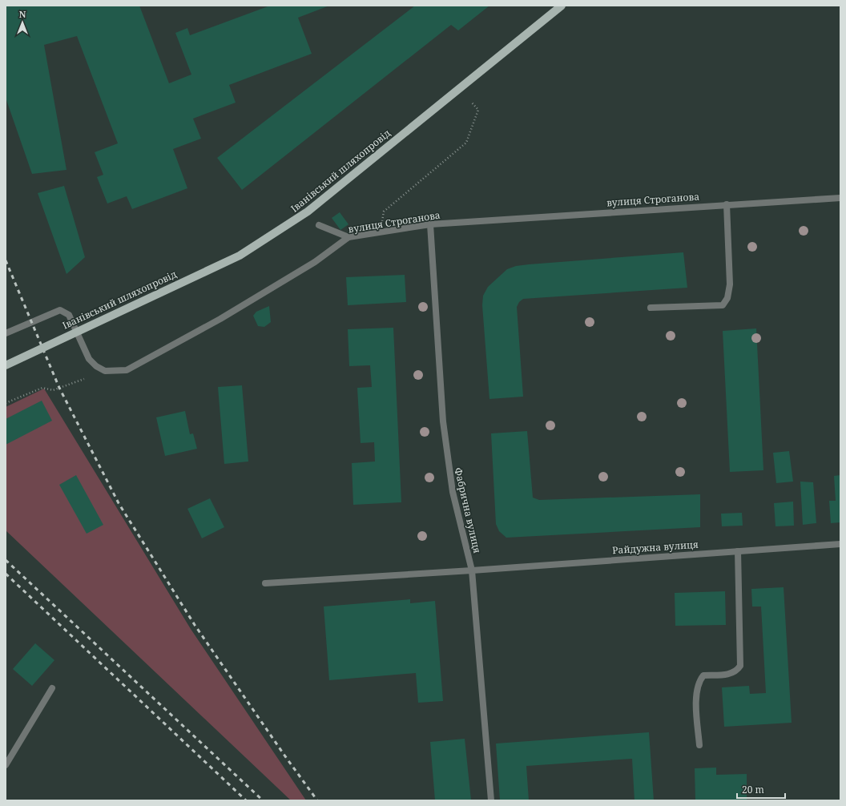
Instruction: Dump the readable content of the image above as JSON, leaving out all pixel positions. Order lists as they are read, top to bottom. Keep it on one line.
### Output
{"streets":{"main road":["Іванівський шляхопровід"],"street":["вулиця Строганова","Фабрична вулиця","Райдужна вулиця"]},"crossings":[["вулиця Строганова","Фабрична вулиця"],["Фабрична вулиця","Райдужна вулиця"]],"scale_bar":"20 m","north":"top"}
